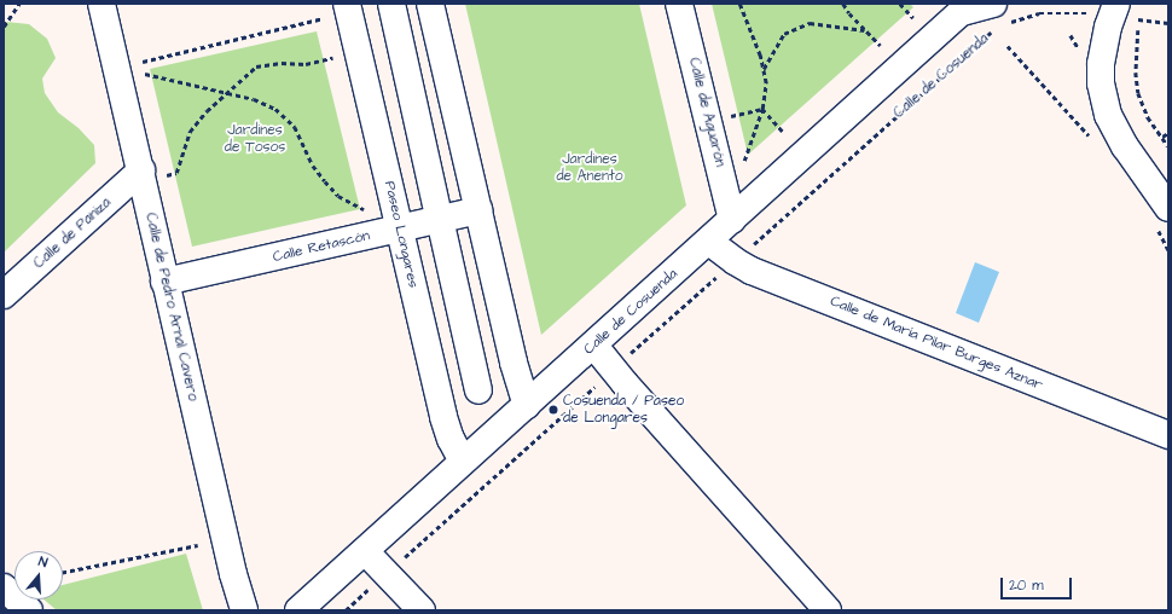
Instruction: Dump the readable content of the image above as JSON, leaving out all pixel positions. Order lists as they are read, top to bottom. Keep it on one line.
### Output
{"streets":{"street":["Calle de Cosuenda","Calle de Aguarón","Calle de Paniza","Paseo Longares","Calle Retascón","Calle de Pedro Arnal Cavero","Calle de María Pilar Burges Aznar"]},"crossings":[["Calle de Cosuenda","Calle de Aguarón"],["Calle de Cosuenda","Paseo Longares"],["Calle de Cosuenda","Calle de María Pilar Burges Aznar"],["Calle de Paniza","Calle de Pedro Arnal Cavero"],["Paseo Longares","Calle Retascón"],["Calle Retascón","Calle de Pedro Arnal Cavero"]],"parks":["Jardines de Tosos","Jardines de Anento"],"places":["Cosuenda / Paseo de Longares"],"scale_bar":"20 m","north":"top"}
